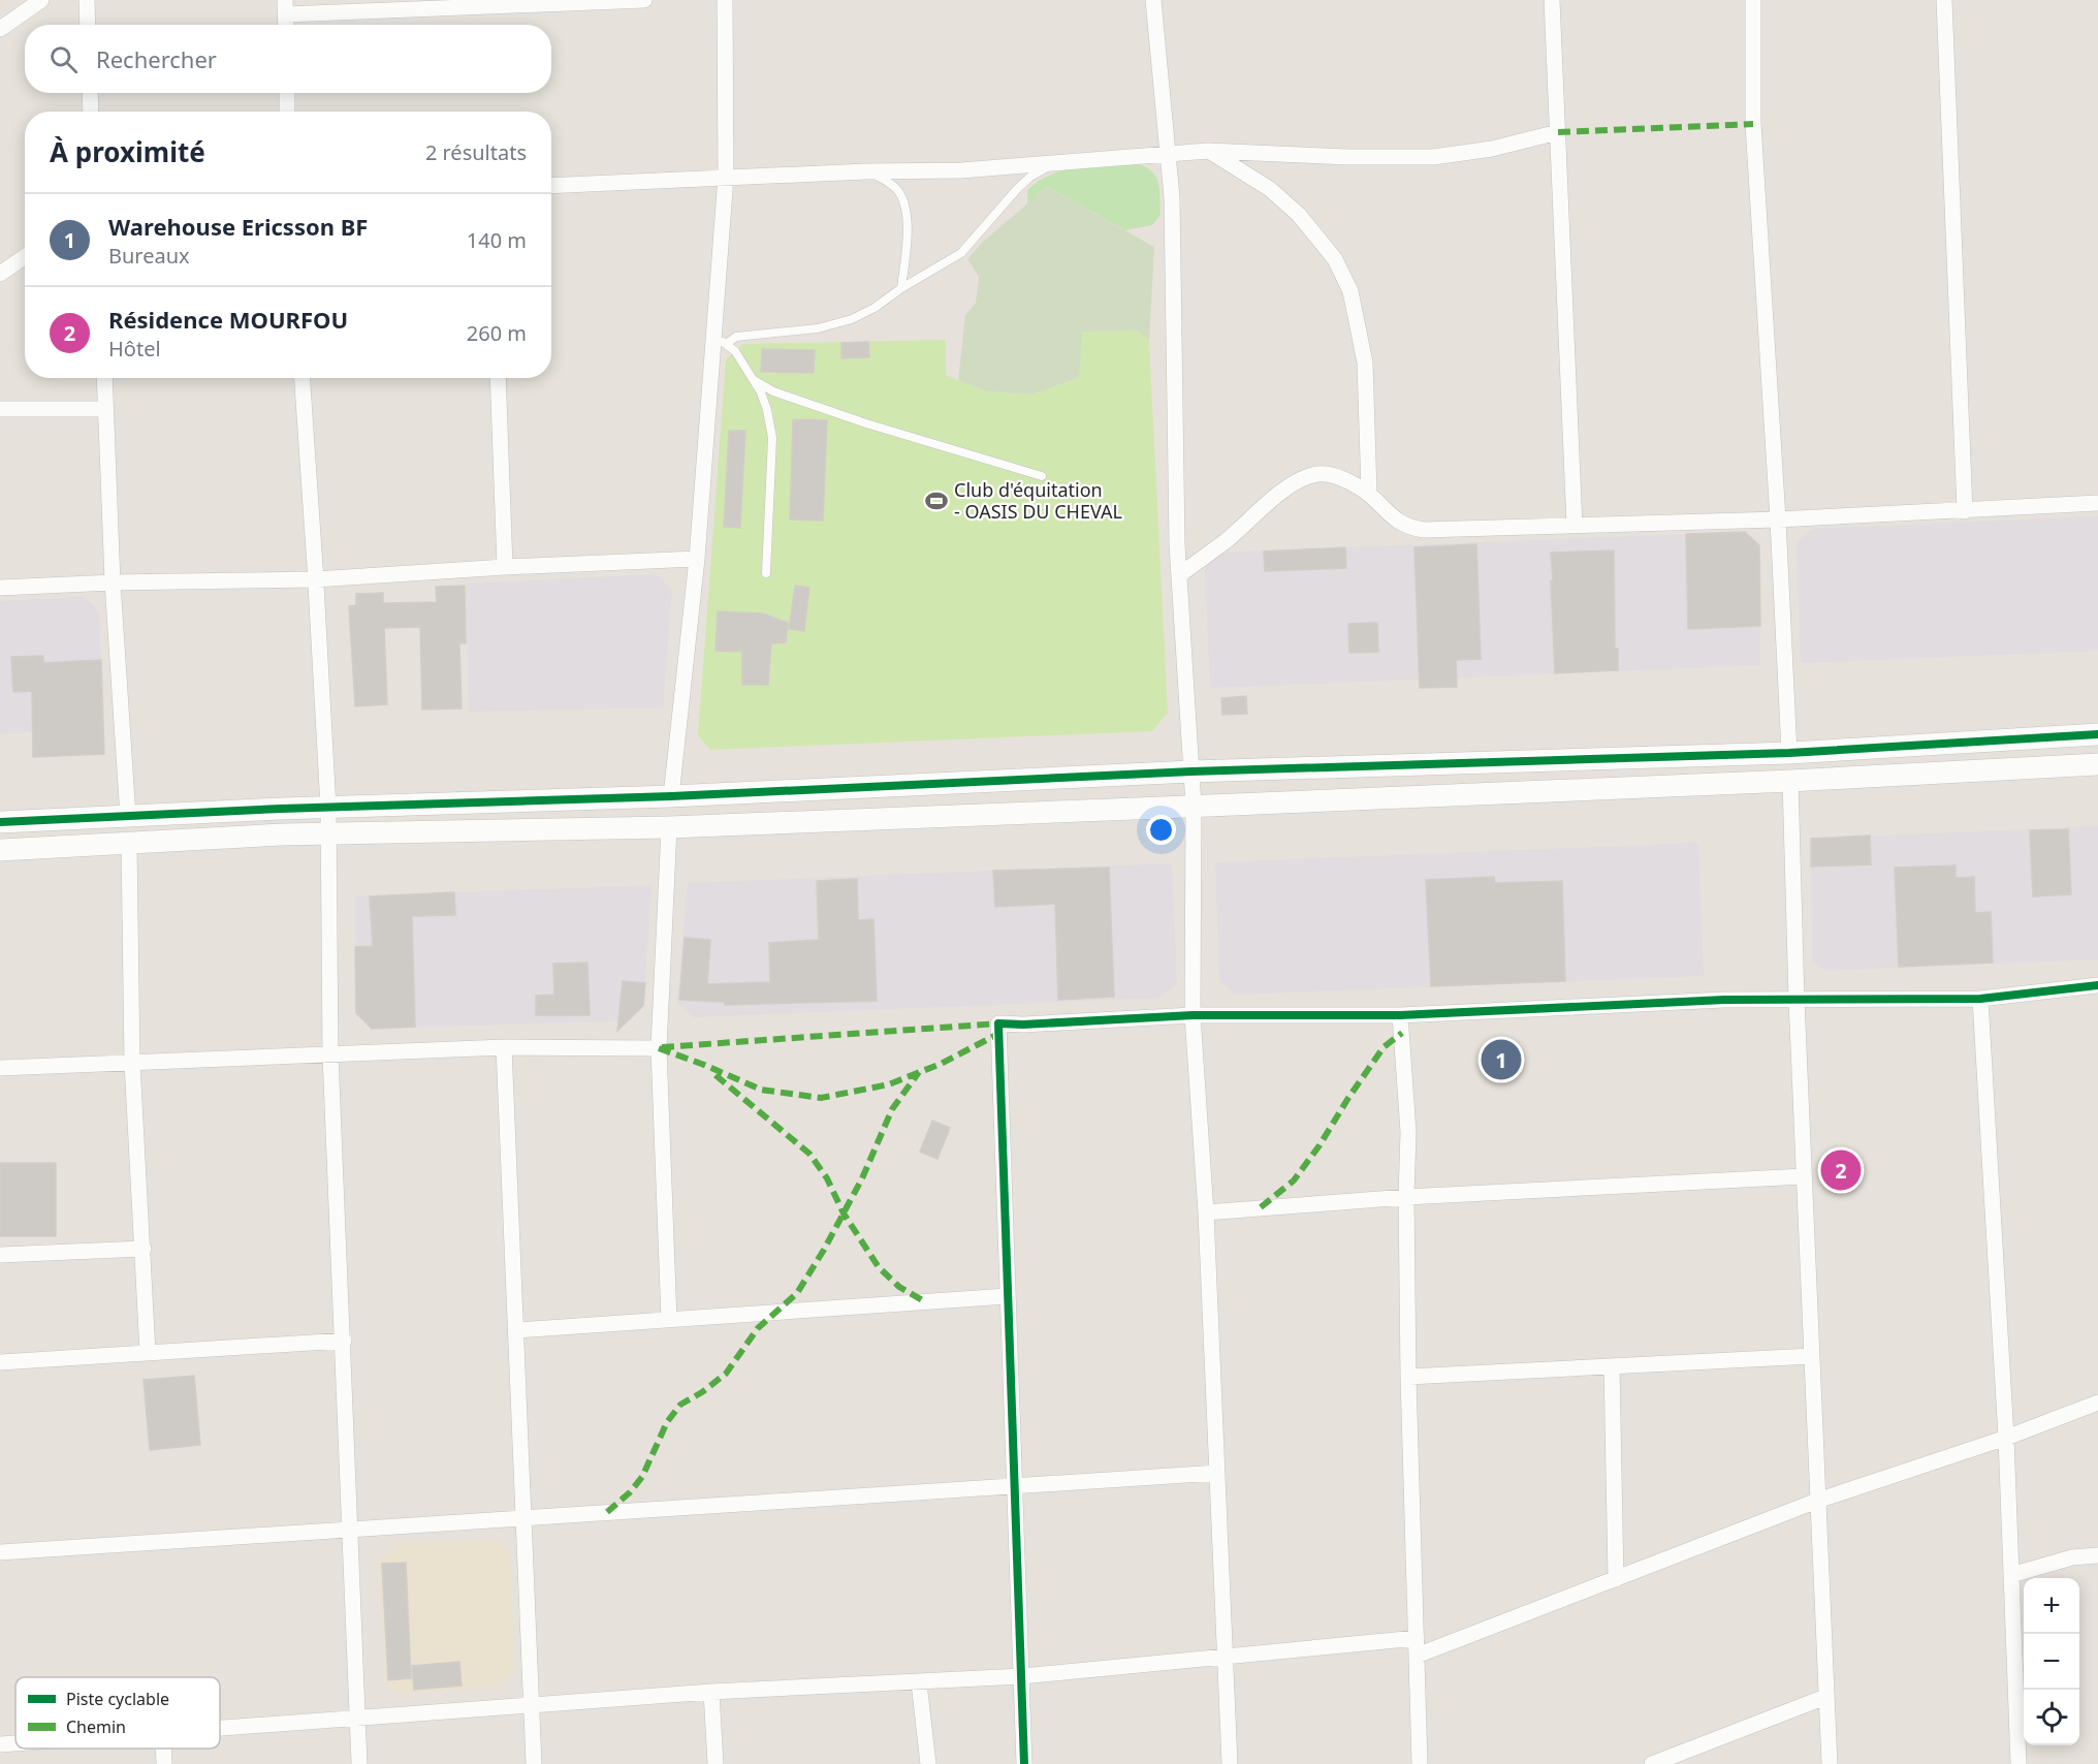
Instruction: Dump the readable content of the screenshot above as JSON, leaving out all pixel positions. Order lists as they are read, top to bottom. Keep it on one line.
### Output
{"places":{"sports":["Club d'équitation - OASIS DU CHEVAL"]},"legend":["Piste cyclable","Chemin"],"page":{"search":"Rechercher","heading":["À proximité","2 résultats"],"list":[{"mark":"1","name":"Warehouse Ericsson BF","note":"Bureaux","value":"140 m"},{"mark":"2","name":"Résidence MOURFOU","note":"Hôtel","value":"260 m"}],"pins":["1","2"],"map_buttons":["+","−"]}}
